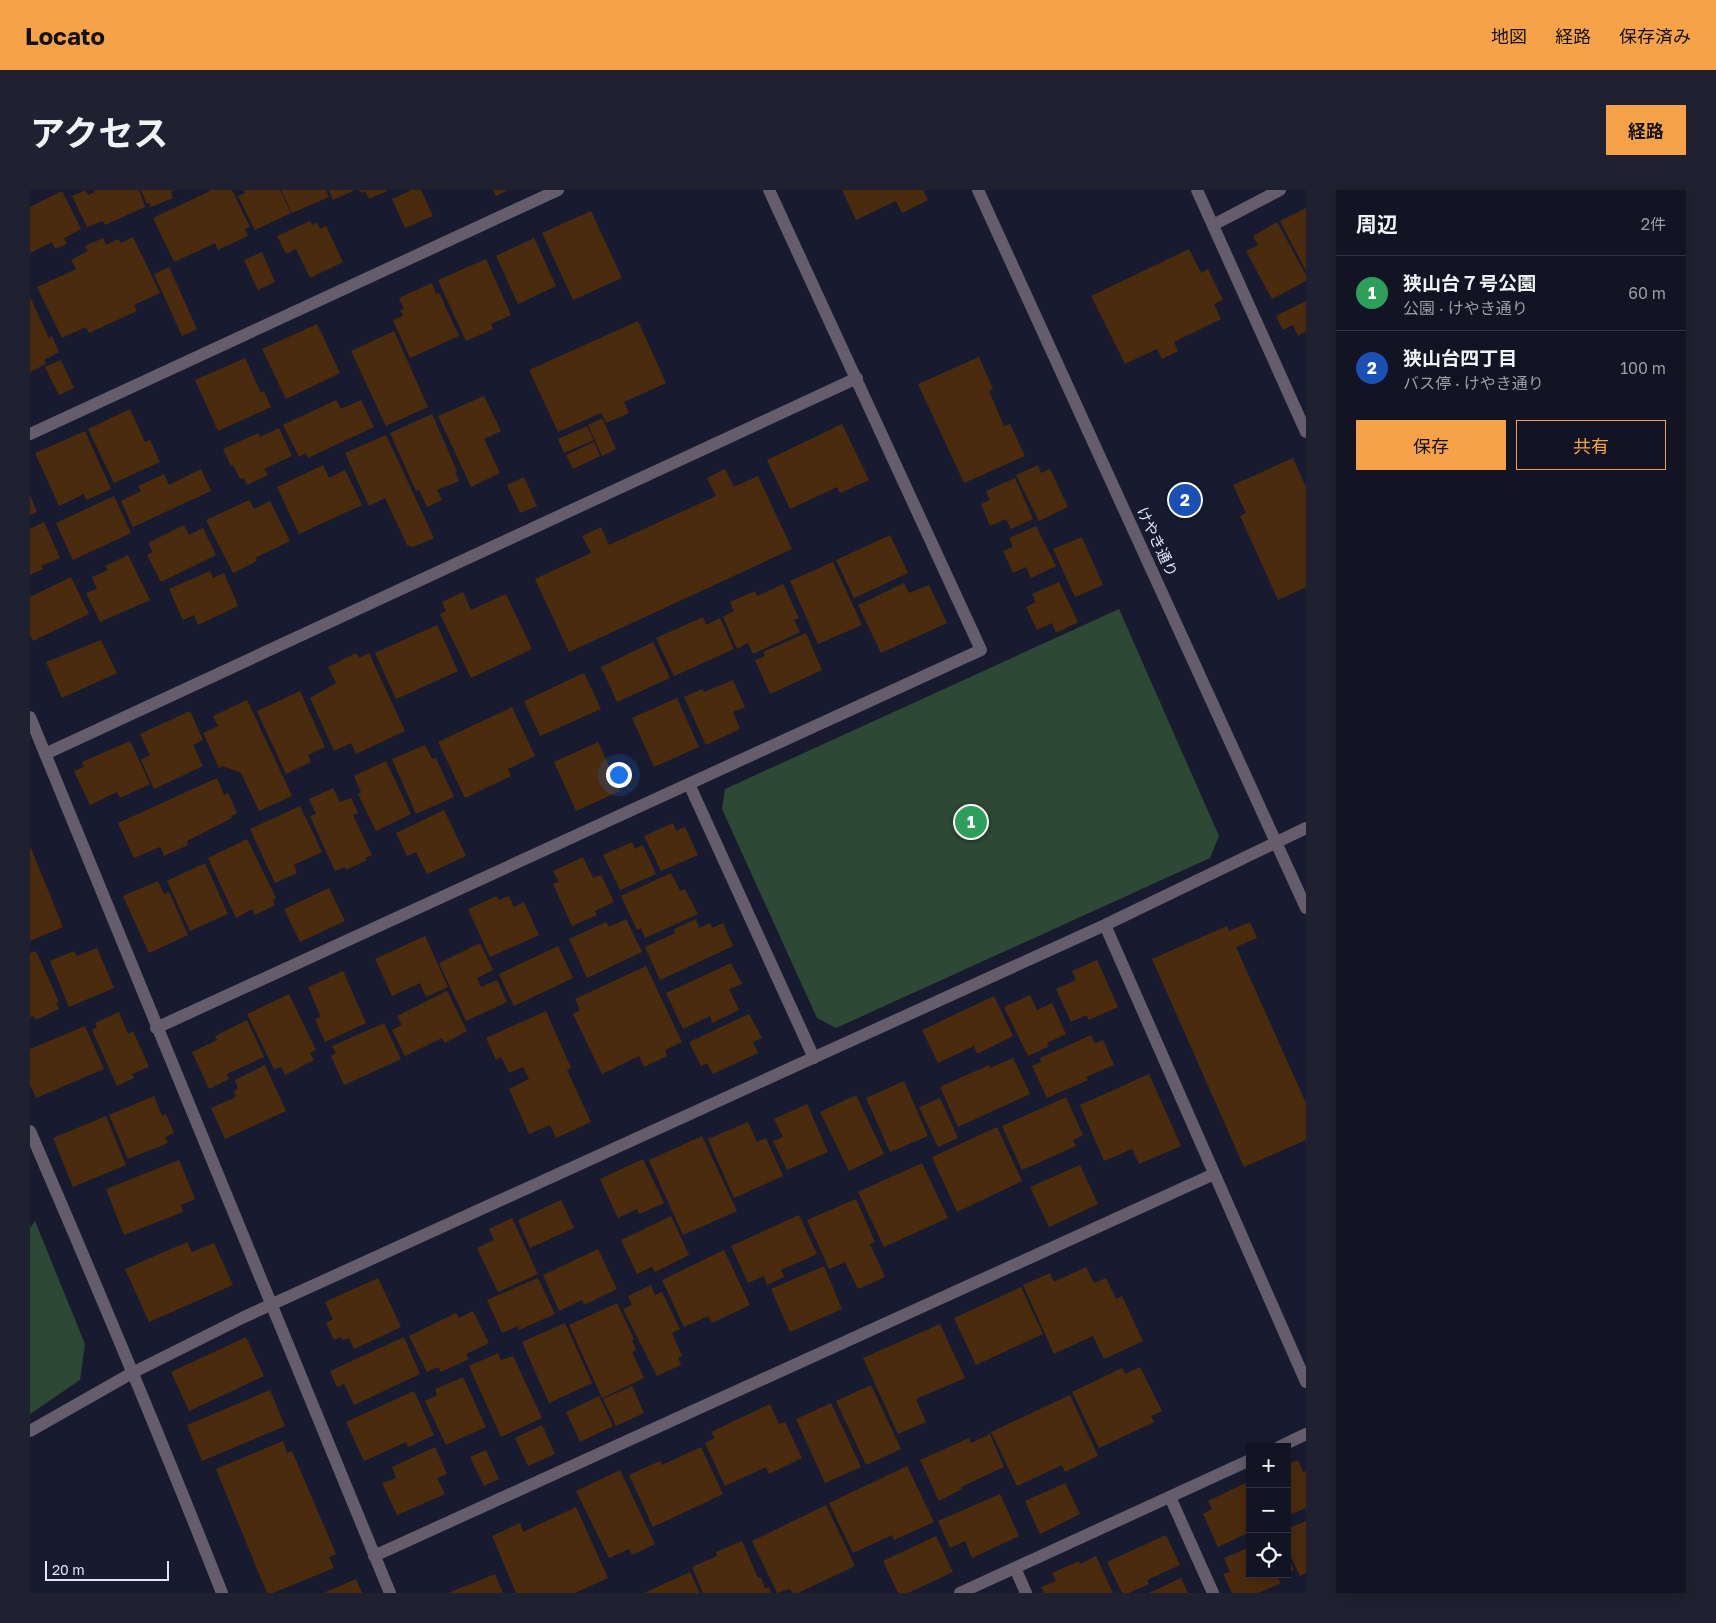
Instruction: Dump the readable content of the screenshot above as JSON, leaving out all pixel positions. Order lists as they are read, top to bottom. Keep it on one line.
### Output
{"streets":{"street":["けやき通り"]},"scale_bar":"20 m","page":{"header":"Locato","nav":["地図","経路","保存済み"],"title":"アクセス","buttons":["経路",["保存","共有"]],"heading":["周辺","2件"],"list":[{"mark":"1","name":"狭山台７号公園","note":"公園 · けやき通り","value":"60 m"},{"mark":"2","name":"狭山台四丁目","note":"バス停 · けやき通り","value":"100 m"}],"pins":["2","1"],"map_buttons":["+","−"],"scale":"20 m"}}
